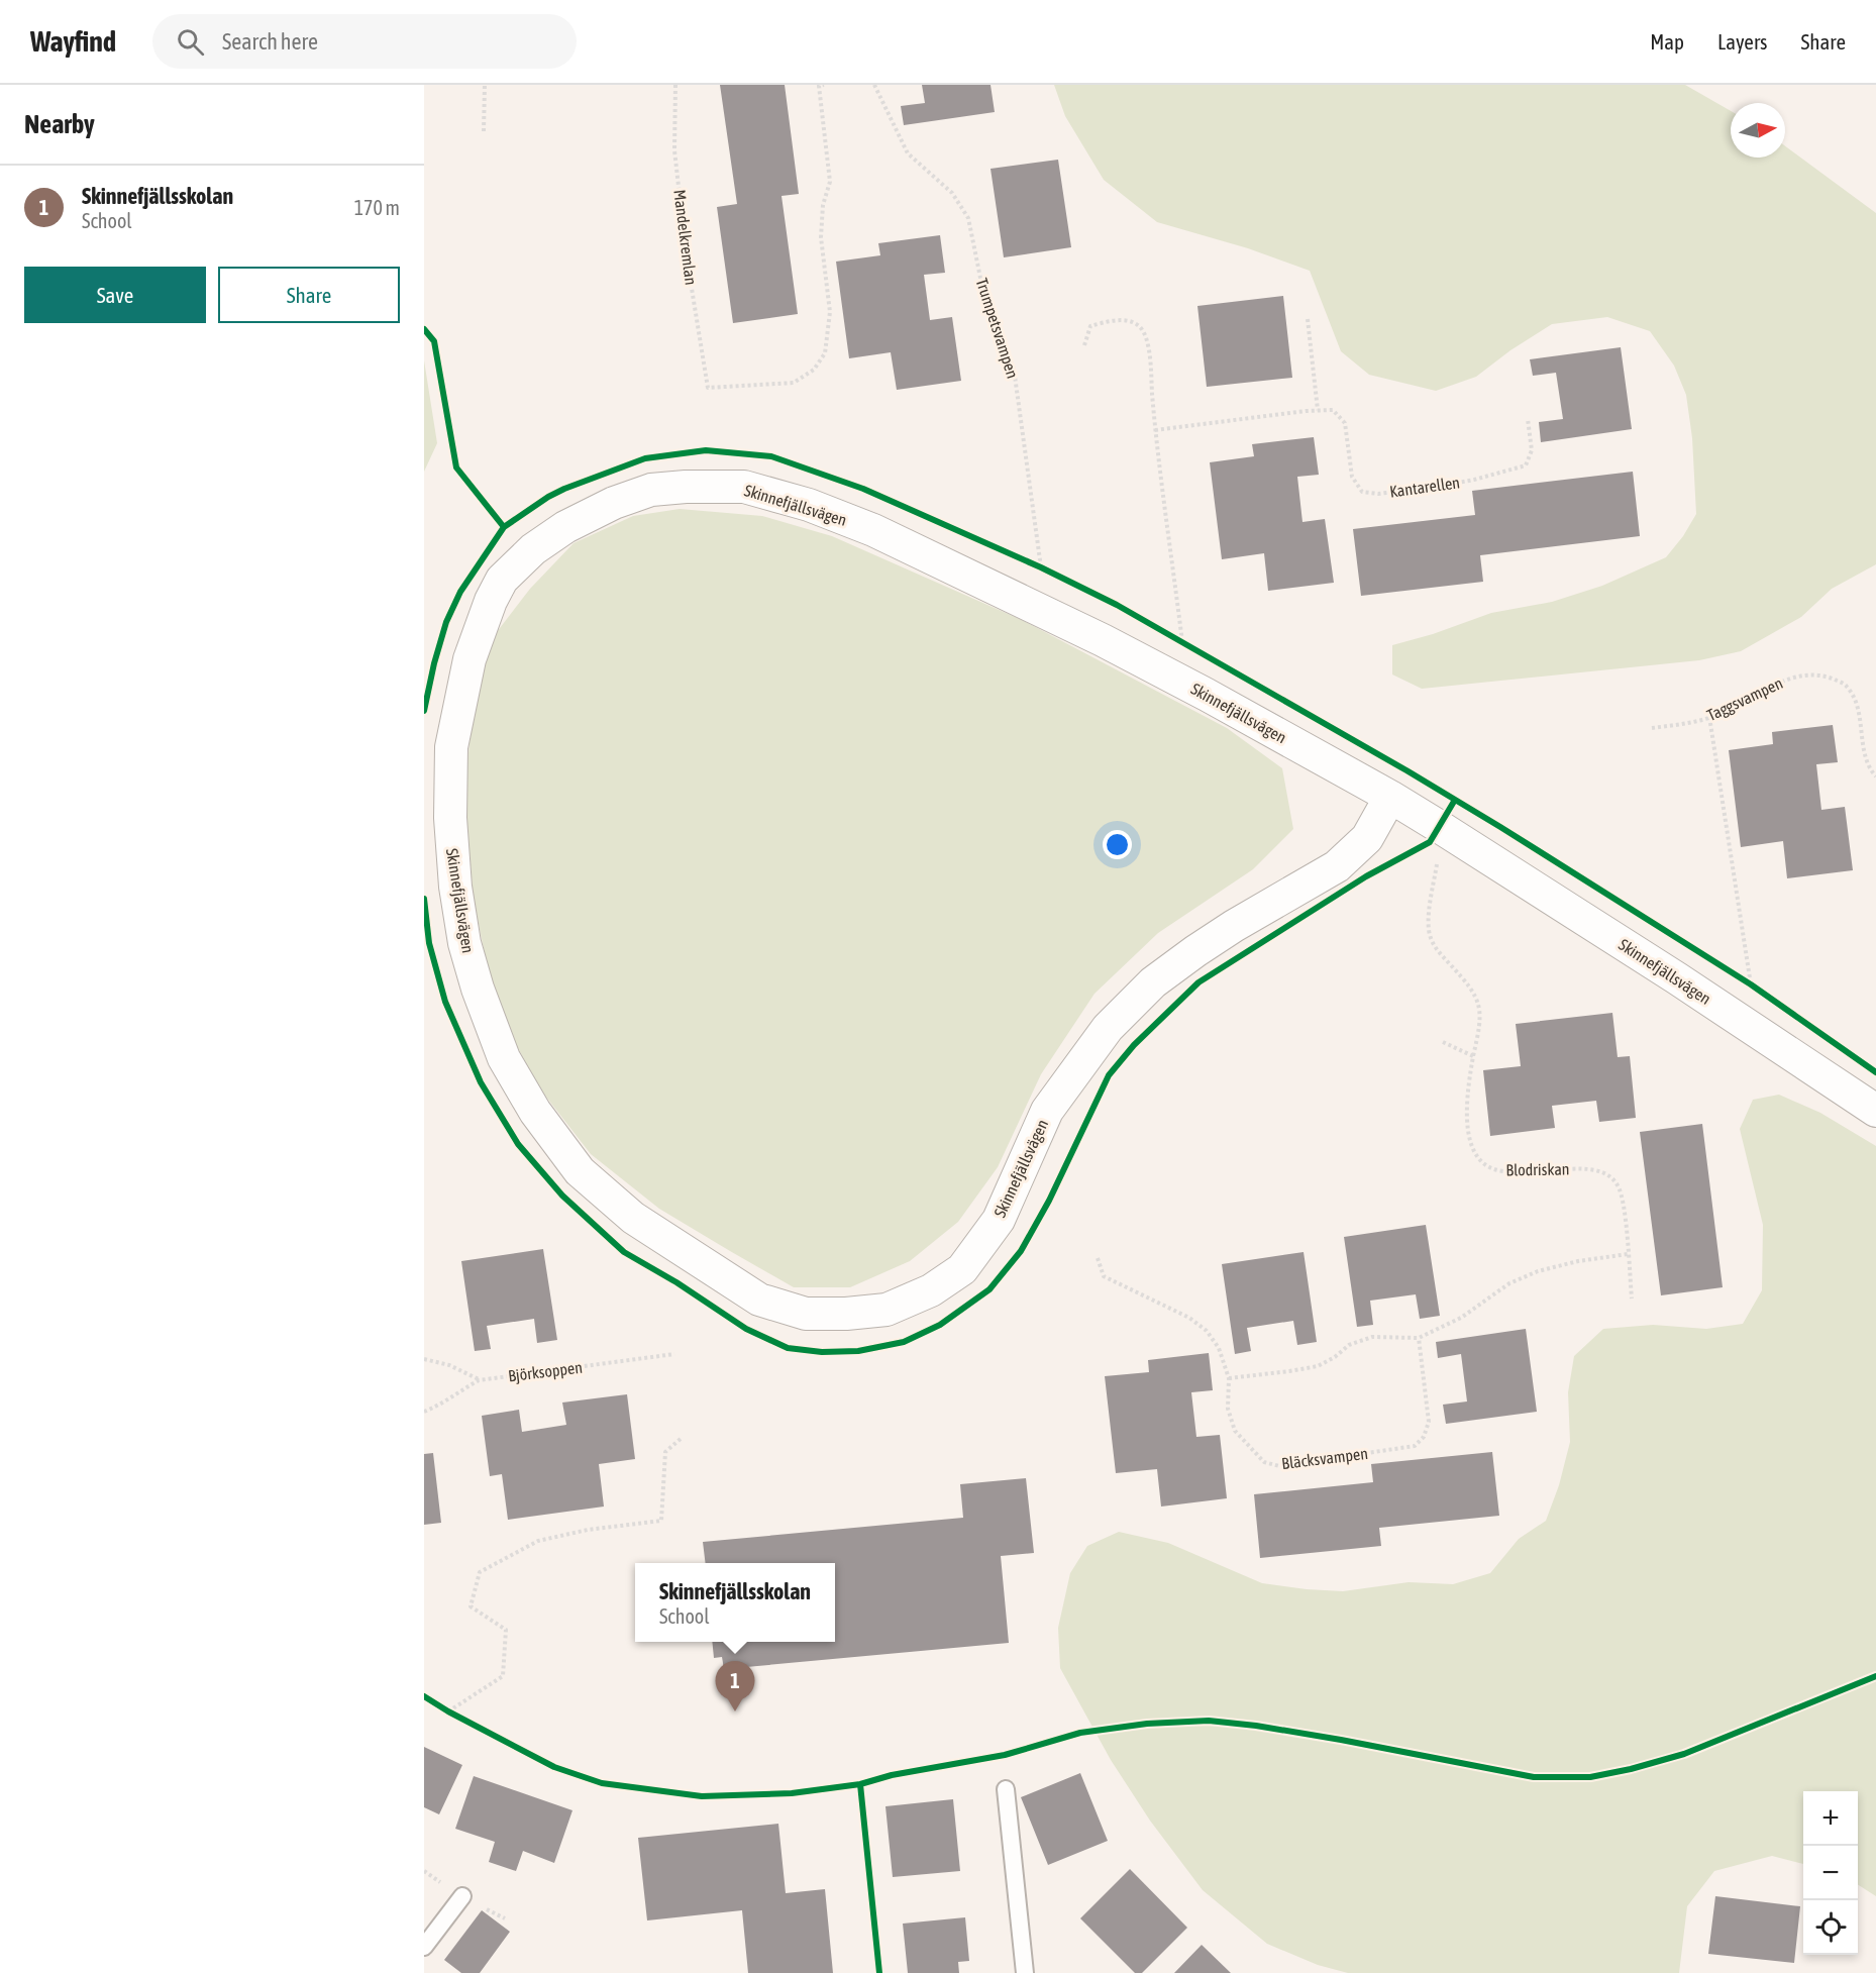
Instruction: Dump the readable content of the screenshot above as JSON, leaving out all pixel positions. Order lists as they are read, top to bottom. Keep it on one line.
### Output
{"streets":{"street":["Skinnefjällsvägen"],"path":["Mandelkremlan","Trumpetsvampen","Kantarellen","Taggsvampen","Blodriskan","Björksoppen","Bläcksvampen"]},"north":"right","page":{"header":"Wayfind","search":"Search here","nav":["Map","Layers","Share"],"heading":"Nearby","list":[{"mark":"1","name":"Skinnefjällsskolan","note":"School","value":"170 m"}],"buttons":["Save","Share"],"popup":["Skinnefjällsskolan","School"],"pins":"1","map_buttons":["+","−"]}}
